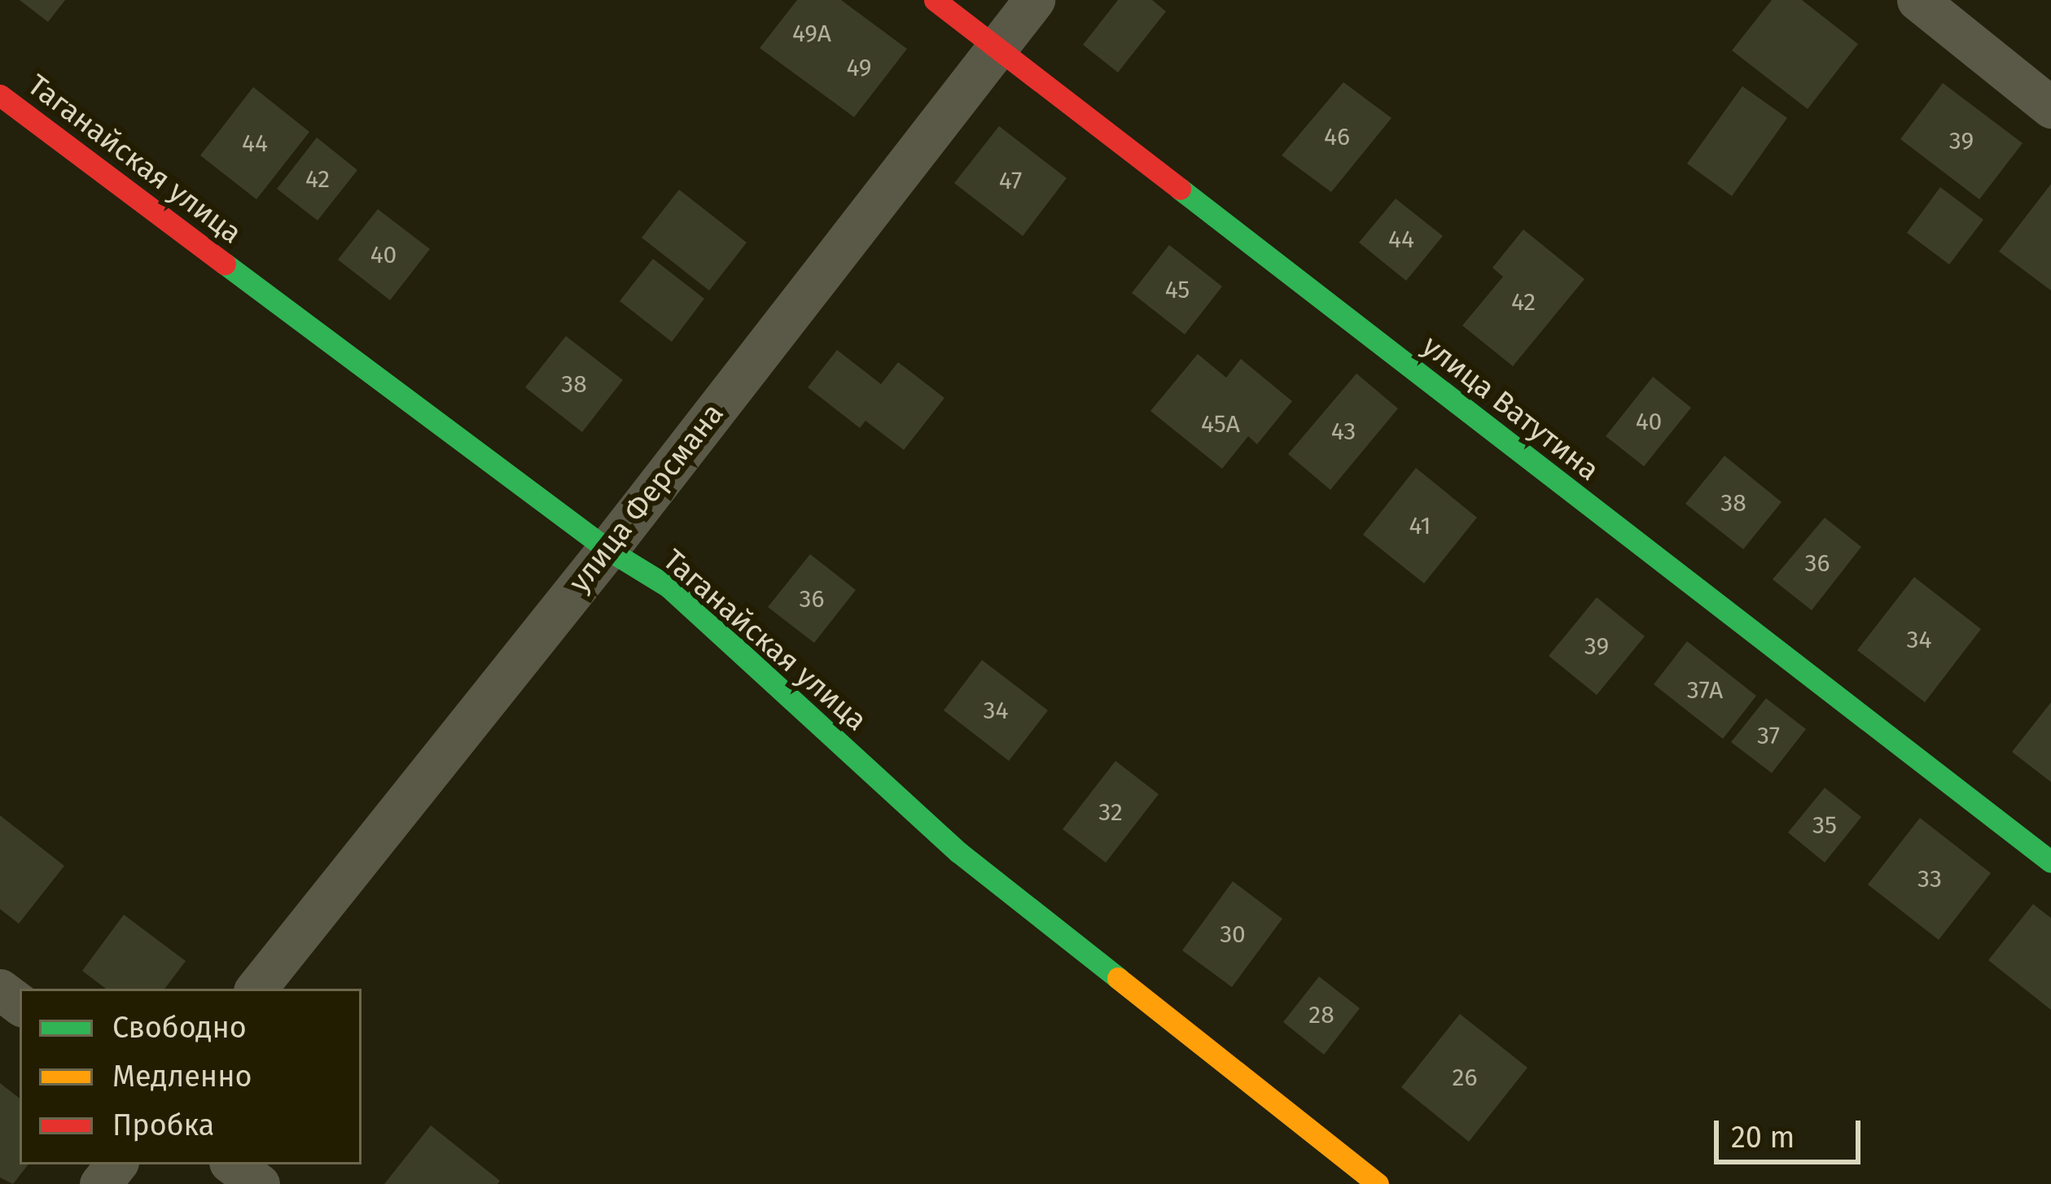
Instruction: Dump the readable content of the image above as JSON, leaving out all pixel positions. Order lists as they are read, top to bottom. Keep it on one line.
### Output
{"streets":{"street":["Таганайская улица","улица Ватутина","улица Ферсмана"]},"crossings":[["Таганайская улица","улица Ферсмана"],["улица Ватутина","улица Ферсмана"]],"house_numbers":["49А","49","46","39","44","42","47","44","40","45","42","38","40","45А","43","38","41","36","36","34","39","37А","34","37","32","35","33","30","28","26"],"legend":["Свободно","Медленно","Пробка"],"scale_bar":"20 m"}
